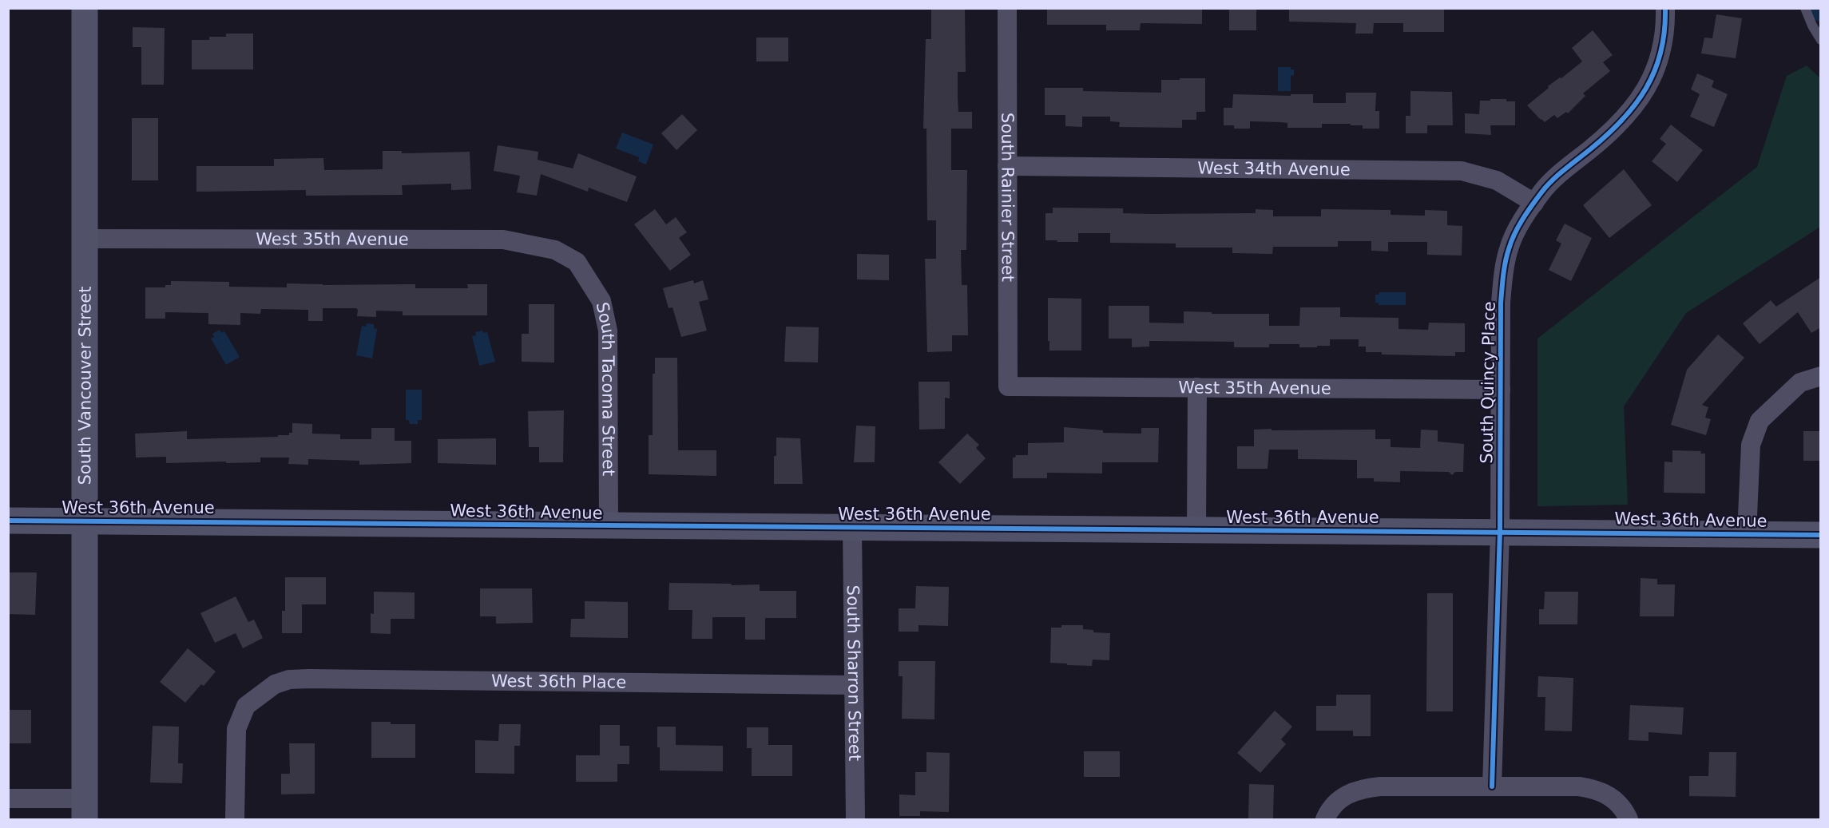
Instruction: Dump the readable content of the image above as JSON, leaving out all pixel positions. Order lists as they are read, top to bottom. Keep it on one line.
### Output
{"streets":{"street":["West 34th Avenue","South Rainier Street","West 35th Avenue","South Quincy Place","South Vancouver Street","South Tacoma Street","West 36th Avenue","South Sharron Street","West 36th Place"]},"crossings":[["West 34th Avenue","South Rainier Street"],["West 34th Avenue","South Quincy Place"],["South Rainier Street","West 35th Avenue"],["West 35th Avenue","South Quincy Place"],["West 35th Avenue","South Vancouver Street"],["West 35th Avenue","South Tacoma Street"],["South Quincy Place","West 36th Avenue"],["South Vancouver Street","West 36th Avenue"],["South Tacoma Street","West 36th Avenue"],["West 36th Avenue","South Sharron Street"],["South Sharron Street","West 36th Place"]]}
